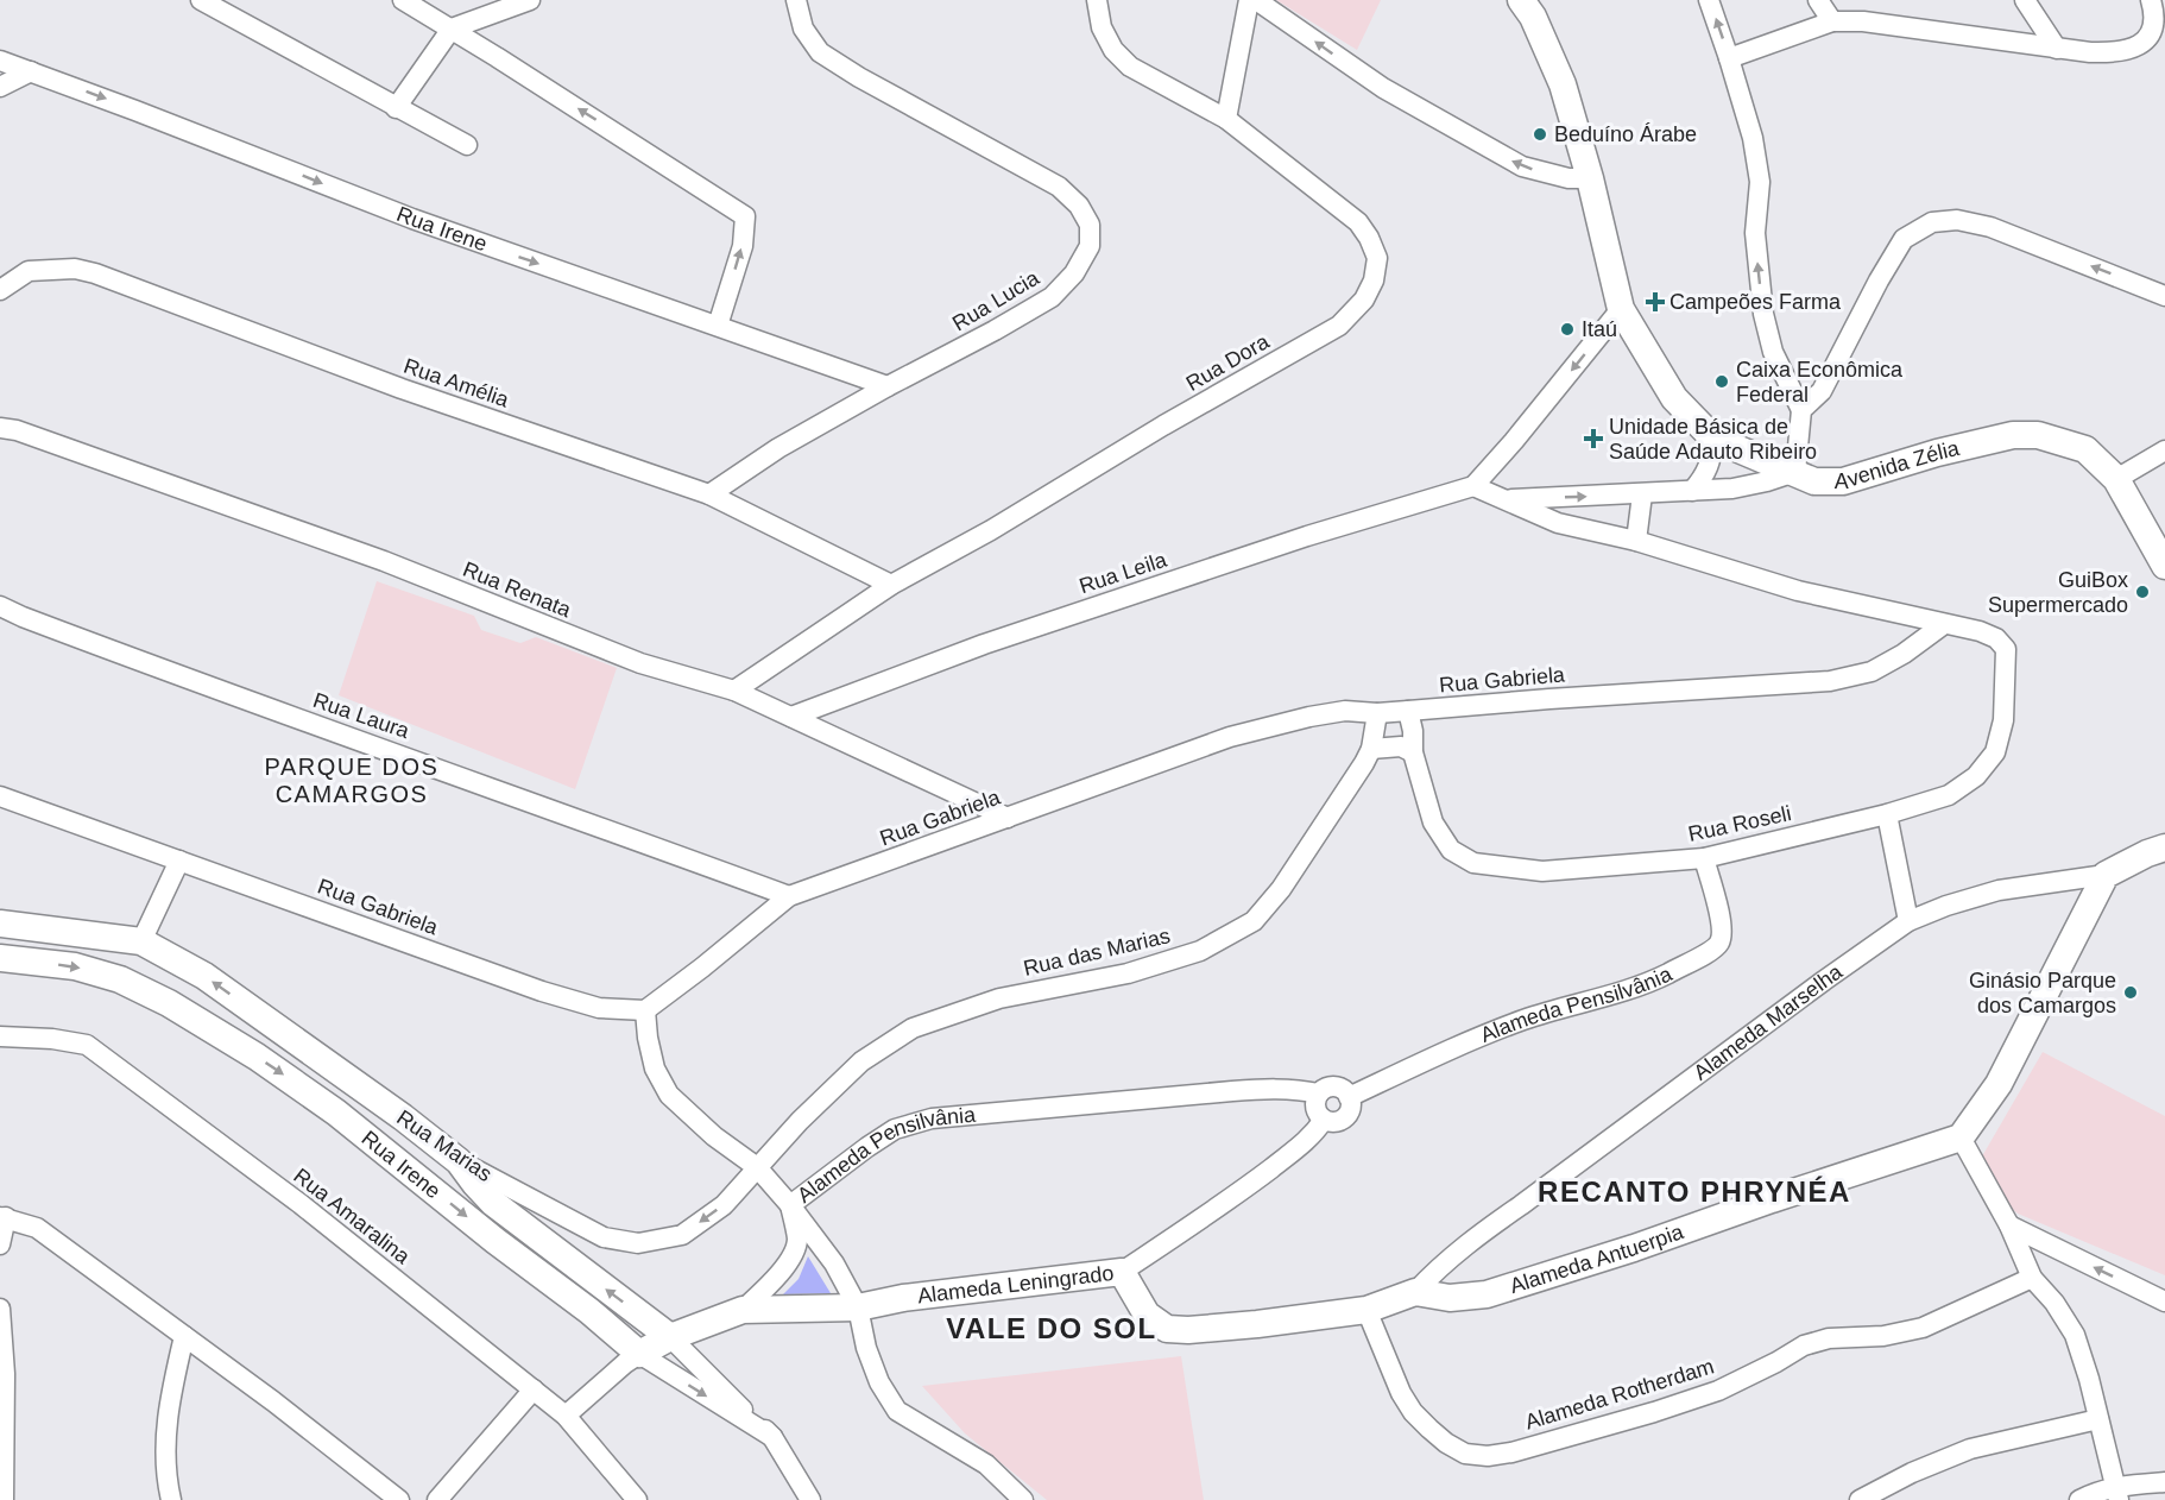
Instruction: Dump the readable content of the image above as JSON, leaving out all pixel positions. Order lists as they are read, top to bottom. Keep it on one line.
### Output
{"streets":{"street":["Rua Irene","Rua Lucia","Rua Dora","Rua Amélia","Avenida Zélia","Rua Leila","Rua Renata","Rua Gabriela","Rua Laura","Rua Roseli","Rua das Marias","Alameda Pensilvânia","Alameda Marselha","Rua Marias","Rua Amaralina","Alameda Antuerpia","Alameda Leningrado","Alameda Rotherdam"]},"crossings":[["Rua Irene","Rua Lucia"],["Rua Irene","Alameda Pensilvânia"],["Rua Irene","Rua Marias"],["Rua Lucia","Rua Amélia"],["Rua Dora","Rua Amélia"],["Rua Dora","Rua Renata"],["Rua Leila","Rua Renata"],["Rua Renata","Rua Gabriela"],["Rua Gabriela","Rua Laura"],["Rua Gabriela","Rua Roseli"],["Rua Gabriela","Rua das Marias"],["Rua Roseli","Alameda Pensilvânia"],["Rua das Marias","Rua Marias"],["Alameda Pensilvânia","Rua Amaralina"],["Alameda Pensilvânia","Alameda Leningrado"],["Alameda Marselha","Alameda Antuerpia"],["Alameda Antuerpia","Alameda Leningrado"],["Alameda Antuerpia","Alameda Rotherdam"]],"one_way":["Rua Marias"],"districts":["PARQUE DOS CAMARGOS","RECANTO PHRYNÉA","VALE DO SOL"],"places":{"other":["Beduíno Árabe","Itaú","Caixa Econômica Federal","GuiBox Supermercado","Ginásio Parque dos Camargos"],"health":["Campeões Farma","Unidade Básica de Saúde Adauto Ribeiro"]}}
